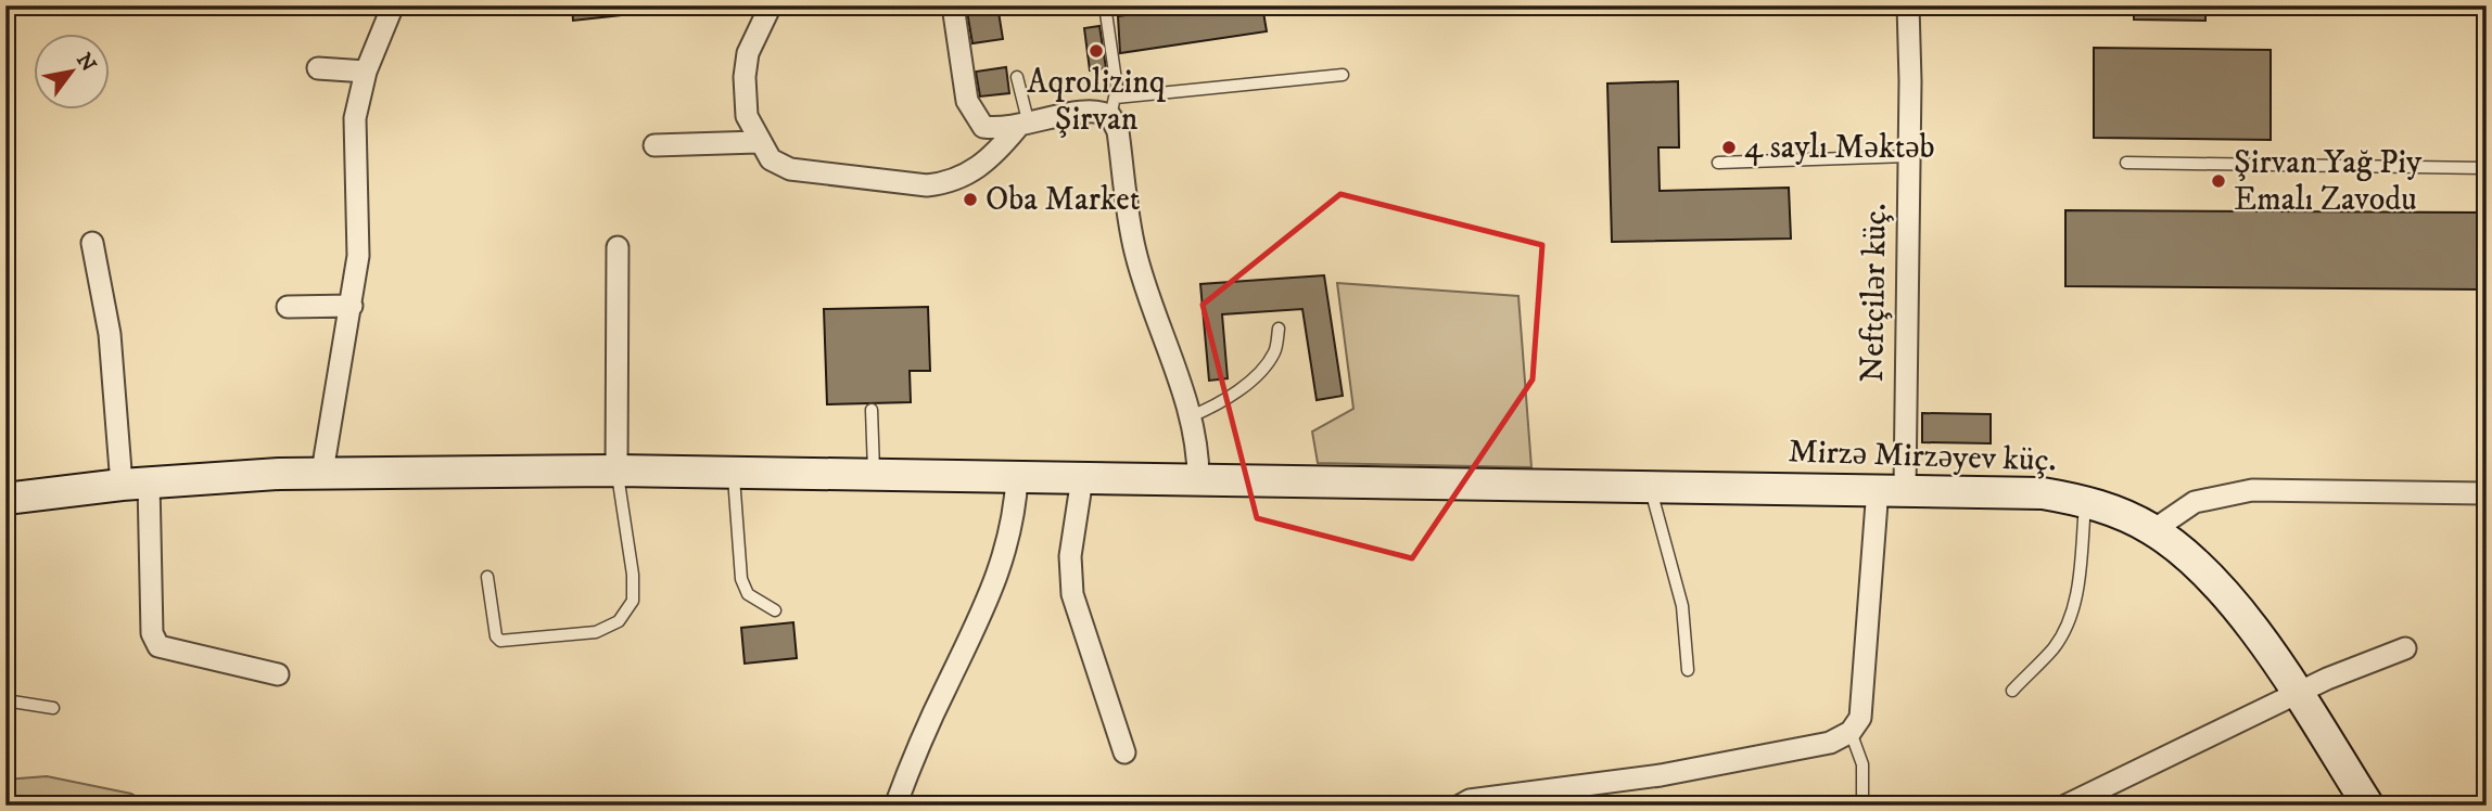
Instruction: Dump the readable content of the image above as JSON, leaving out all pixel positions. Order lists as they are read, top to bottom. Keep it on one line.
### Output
{"streets":{"main road":["Mirzə Mirzəyev küç."],"street":["Neftçilər küç."]},"crossings":[["Neftçilər küç.","Mirzə Mirzəyev küç."]],"places":["Aqrolizinq Şirvan","4 saylı Məktəb","Şirvan Yağ Piy Emalı Zavodu","Oba Market"],"north":"top right"}
